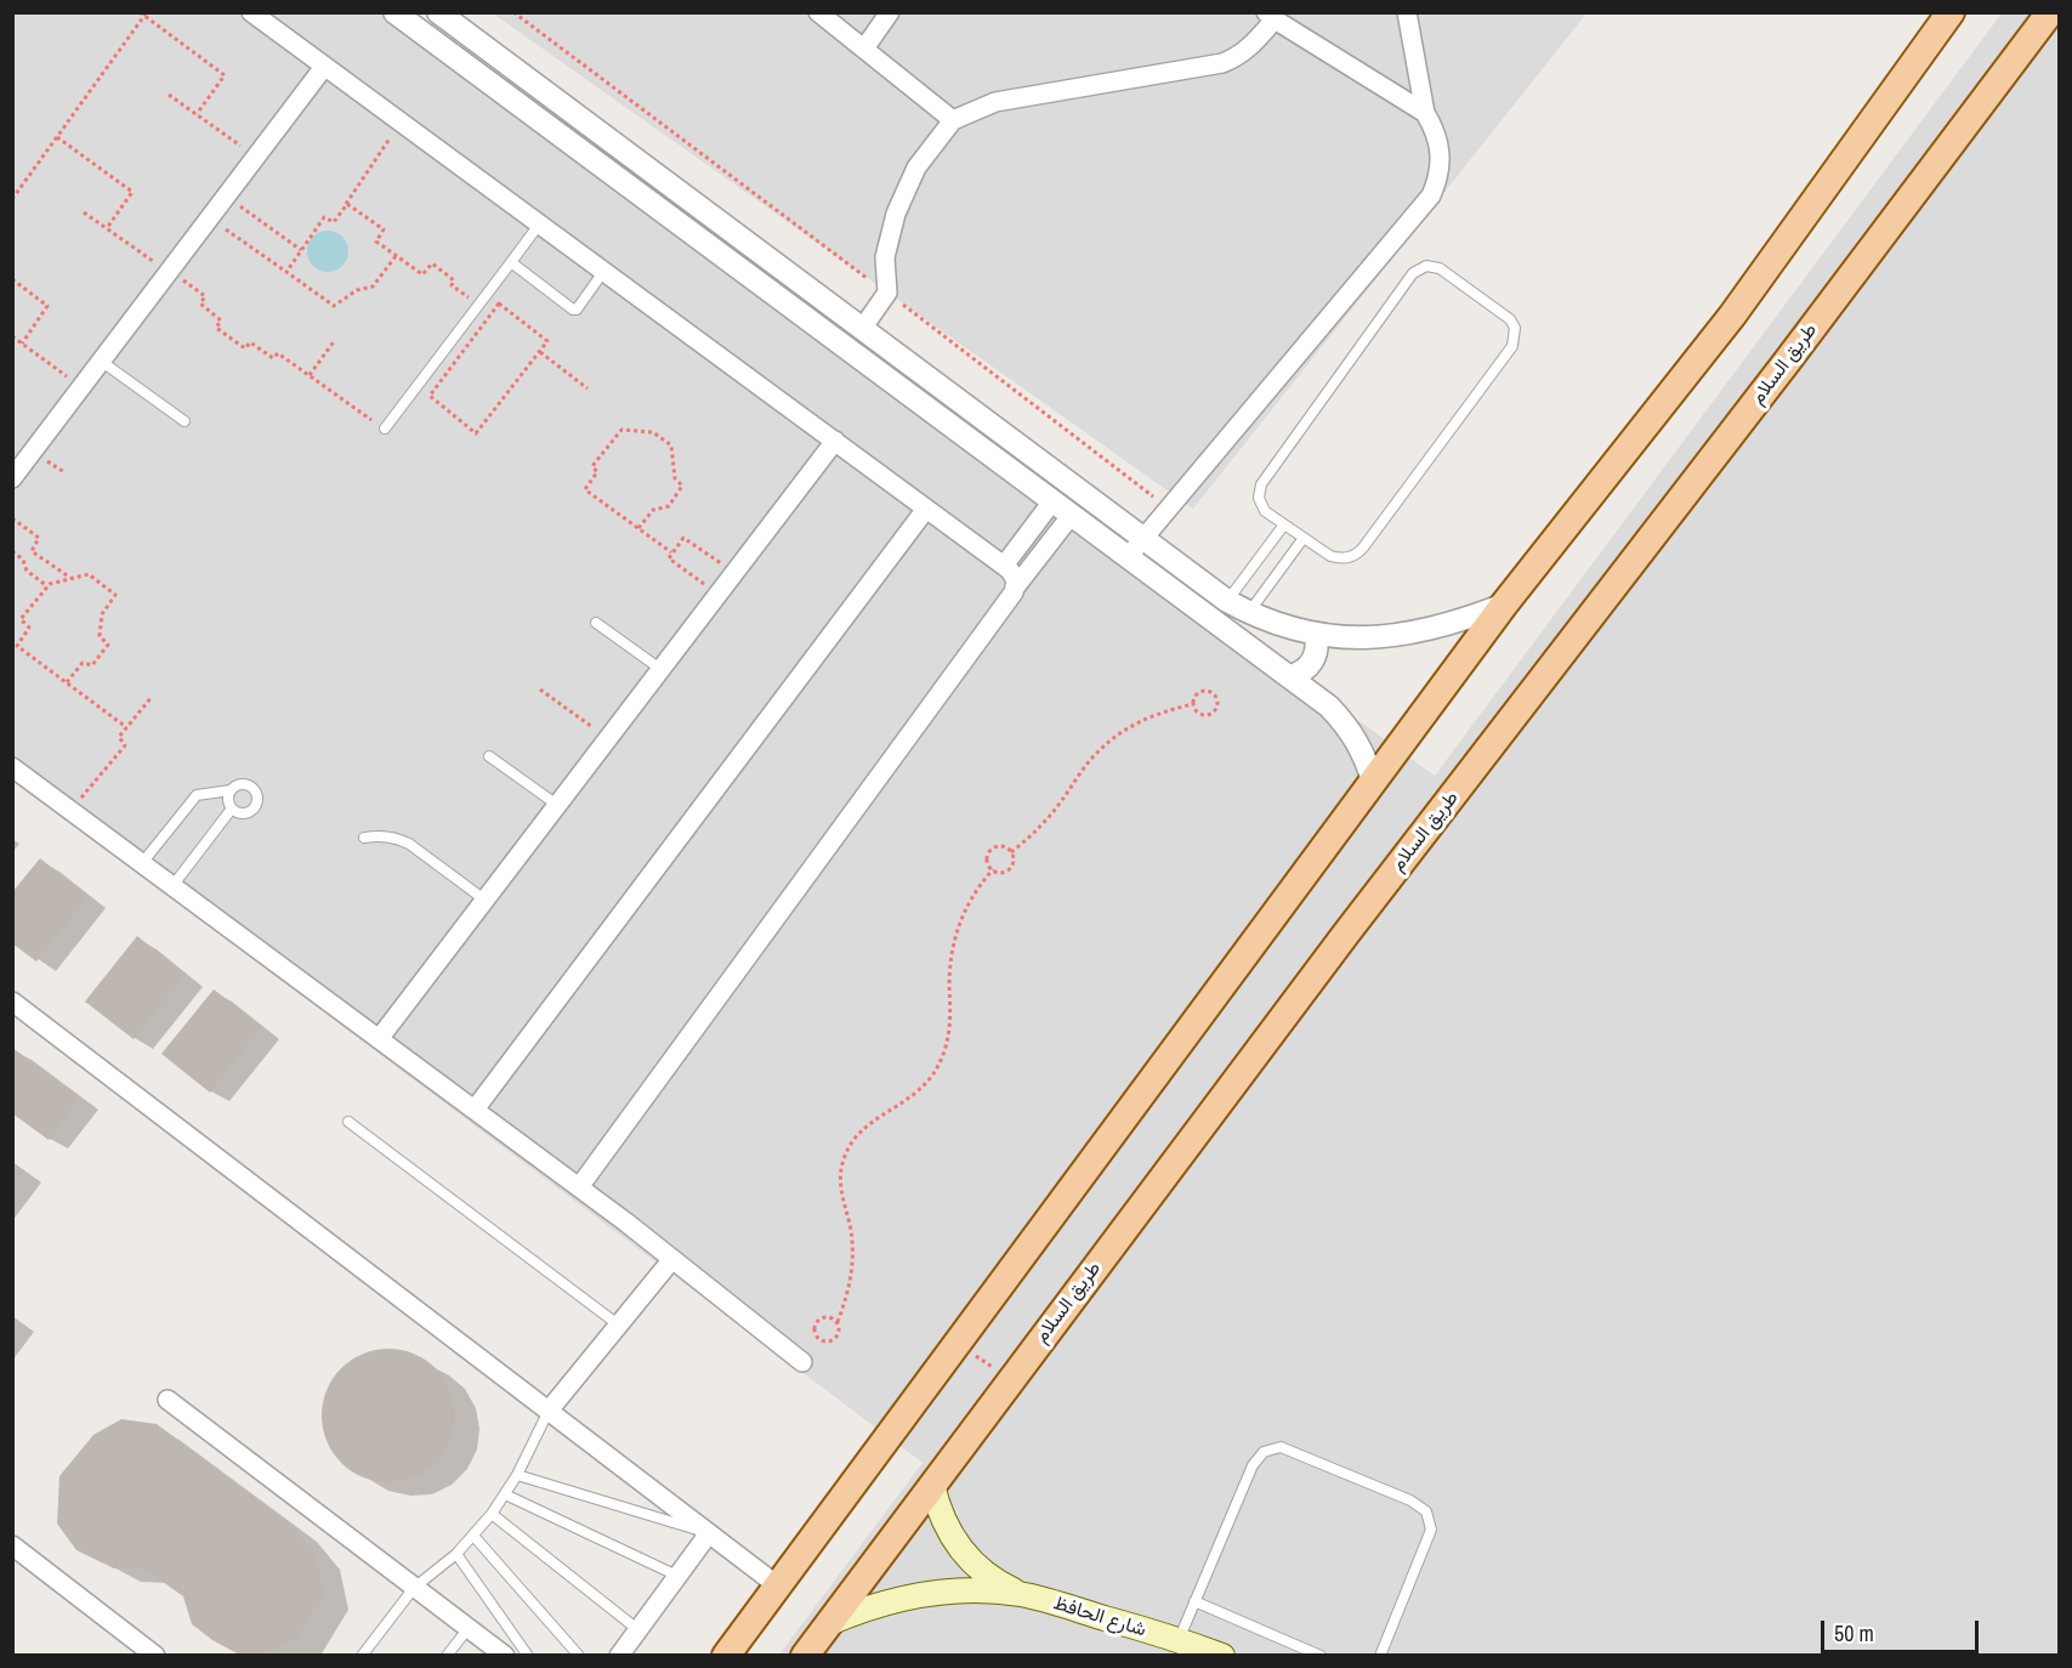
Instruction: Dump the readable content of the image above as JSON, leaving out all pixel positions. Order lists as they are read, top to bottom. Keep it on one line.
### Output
{"streets":{"main road":["طريق السلام","شارع الحافظ"]},"crossings":[["طريق السلام","شارع الحافظ"]],"scale_bar":"50 m"}
